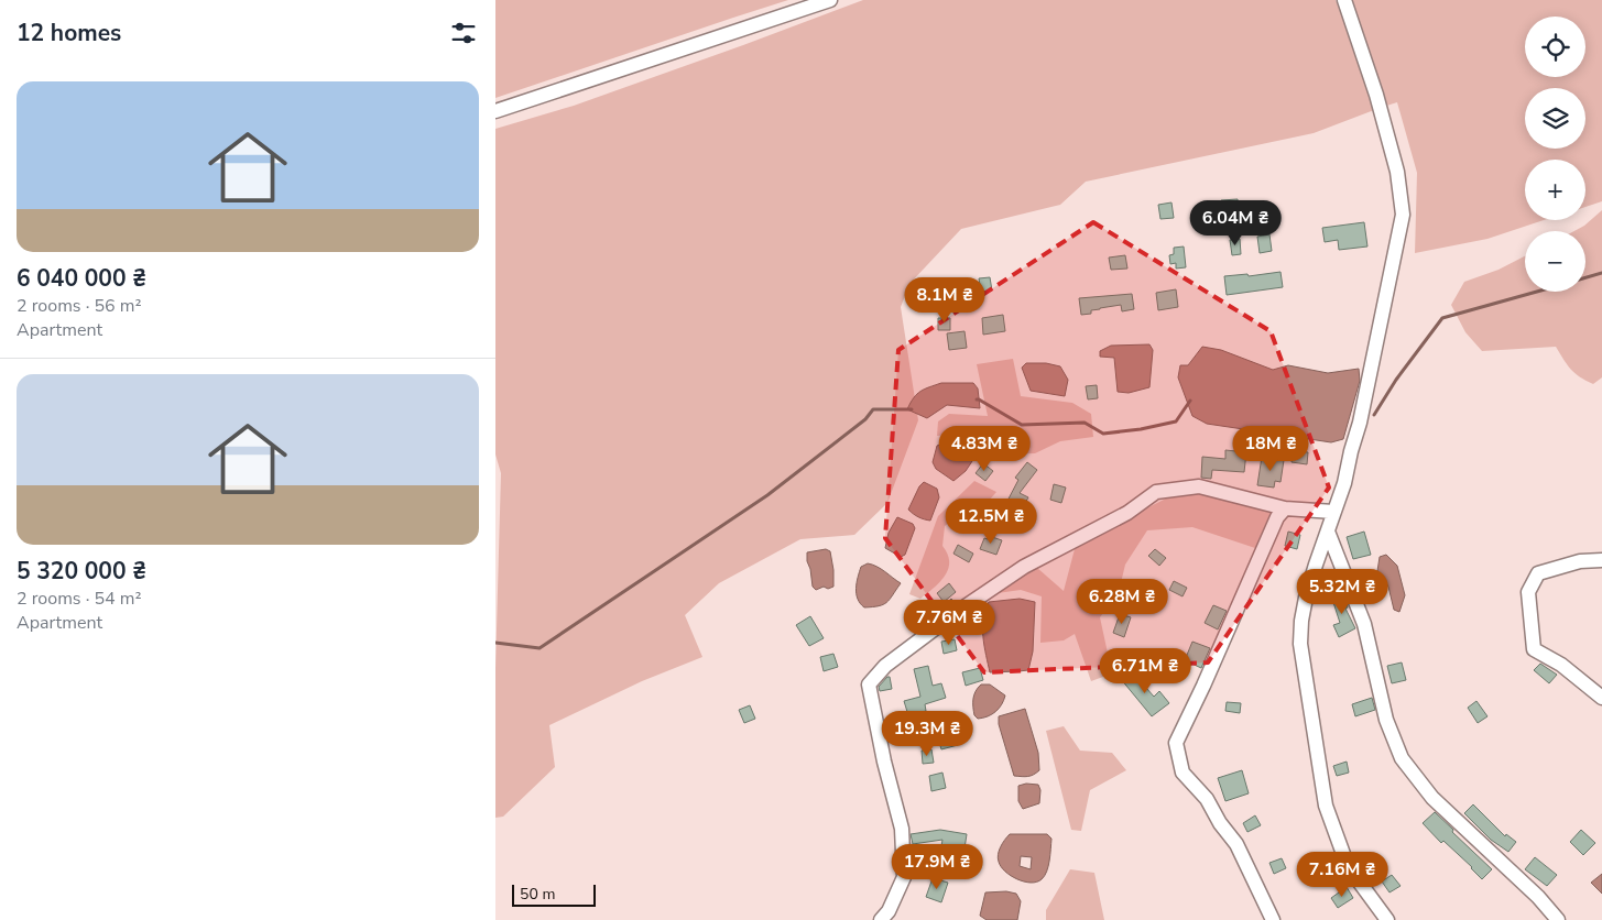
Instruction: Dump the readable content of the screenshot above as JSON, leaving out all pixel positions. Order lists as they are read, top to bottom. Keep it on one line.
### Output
{"scale_bar":"50 m","page":{"heading":"12 homes","map_buttons":["+","−"],"list":[{"name":"6 040 000 ₴","note":"2 rooms · 56 m² · Apartment"},{"name":"5 320 000 ₴","note":"2 rooms · 54 m² · Apartment"}],"price":["6.04M ₴","8.1M ₴","4.83M ₴","18M ₴","12.5M ₴","5.32M ₴","6.28M ₴","7.76M ₴","6.71M ₴","19.3M ₴","17.9M ₴","7.16M ₴"],"scale":"50 m"}}
